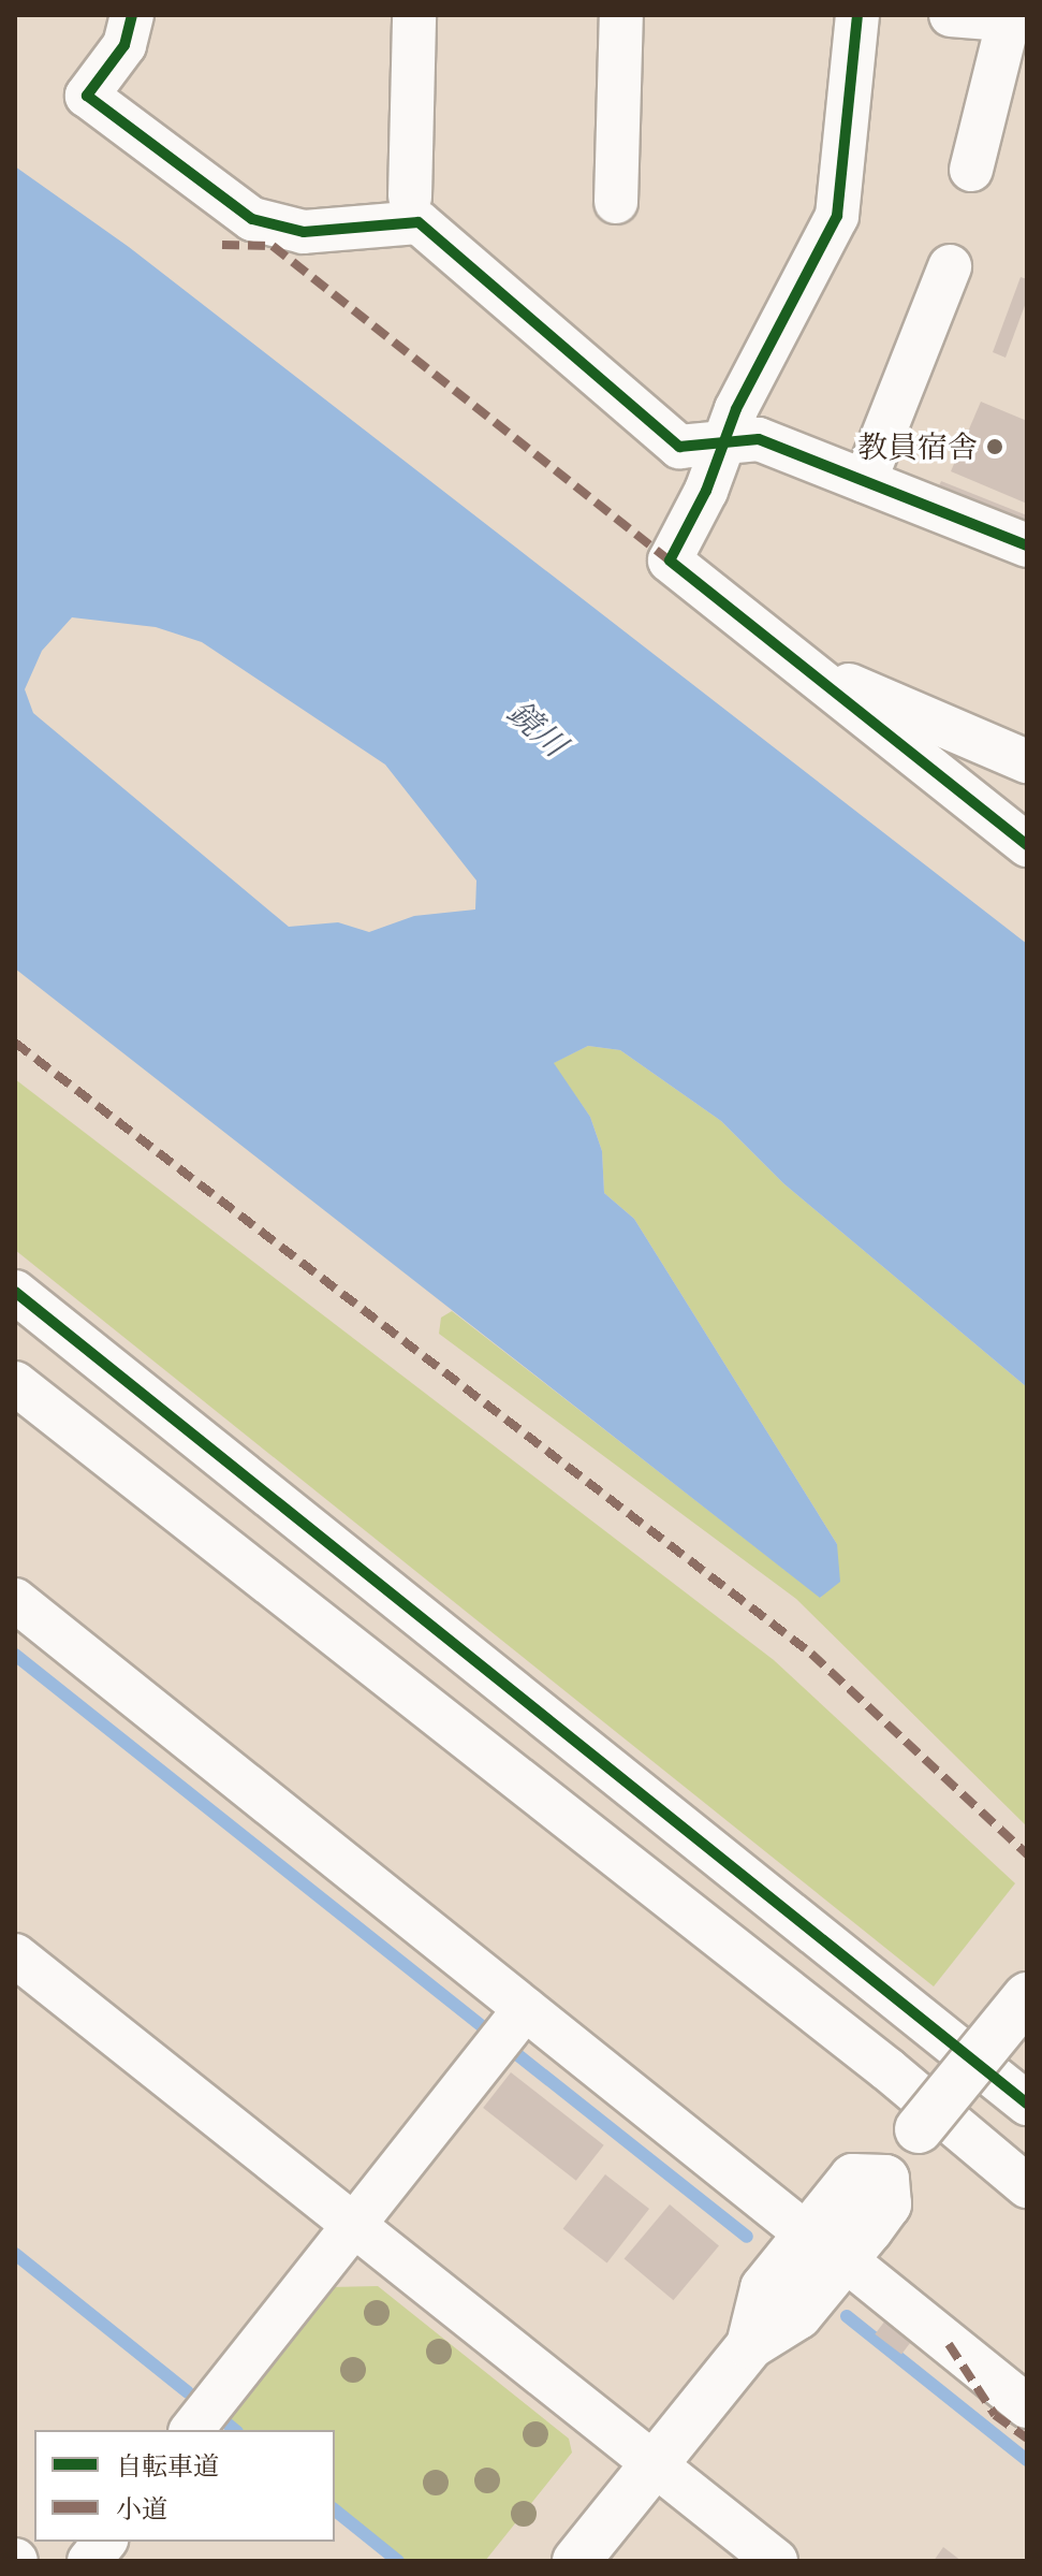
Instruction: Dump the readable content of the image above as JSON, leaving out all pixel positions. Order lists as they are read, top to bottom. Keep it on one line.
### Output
{"water":["鏡川"],"places":["教員宿舎"],"legend":["自転車道","小道"]}
